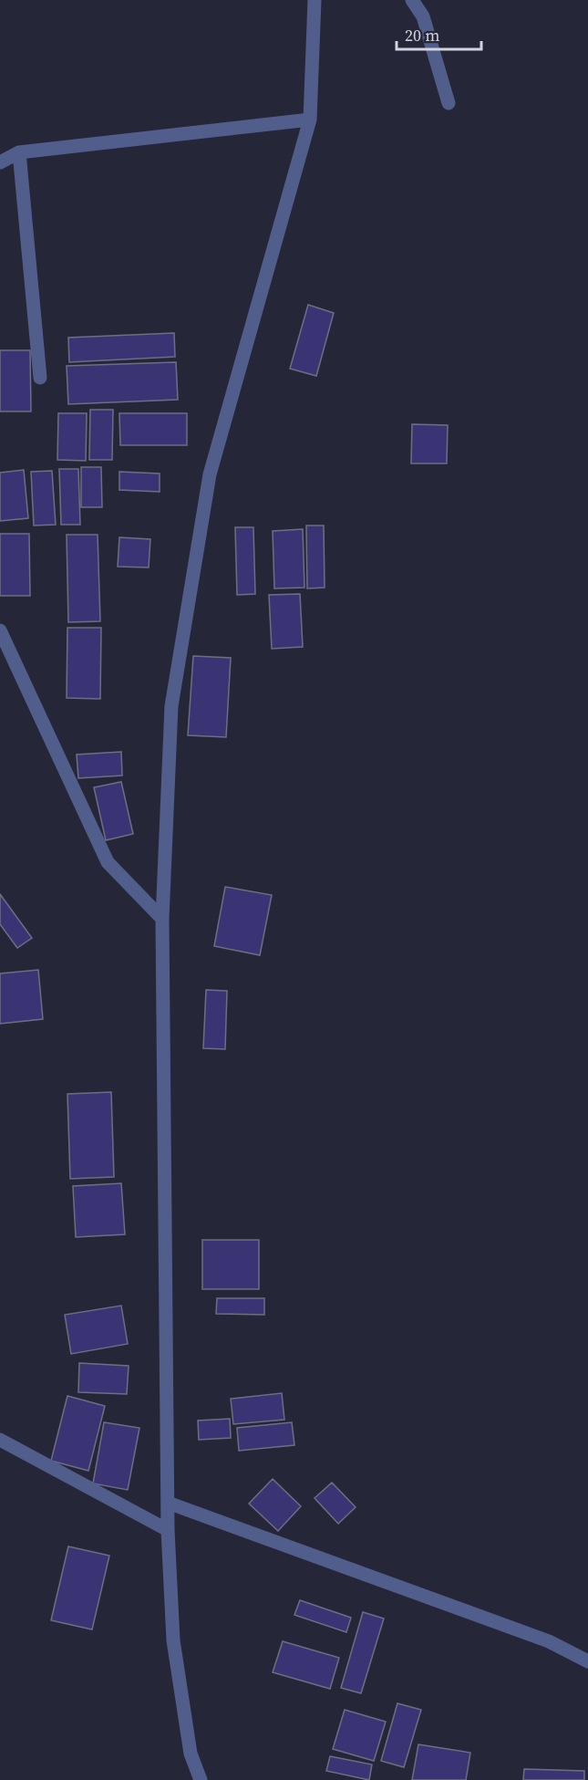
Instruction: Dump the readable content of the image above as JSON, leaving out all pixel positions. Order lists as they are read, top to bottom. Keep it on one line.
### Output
{"scale_bar":"20 m"}
